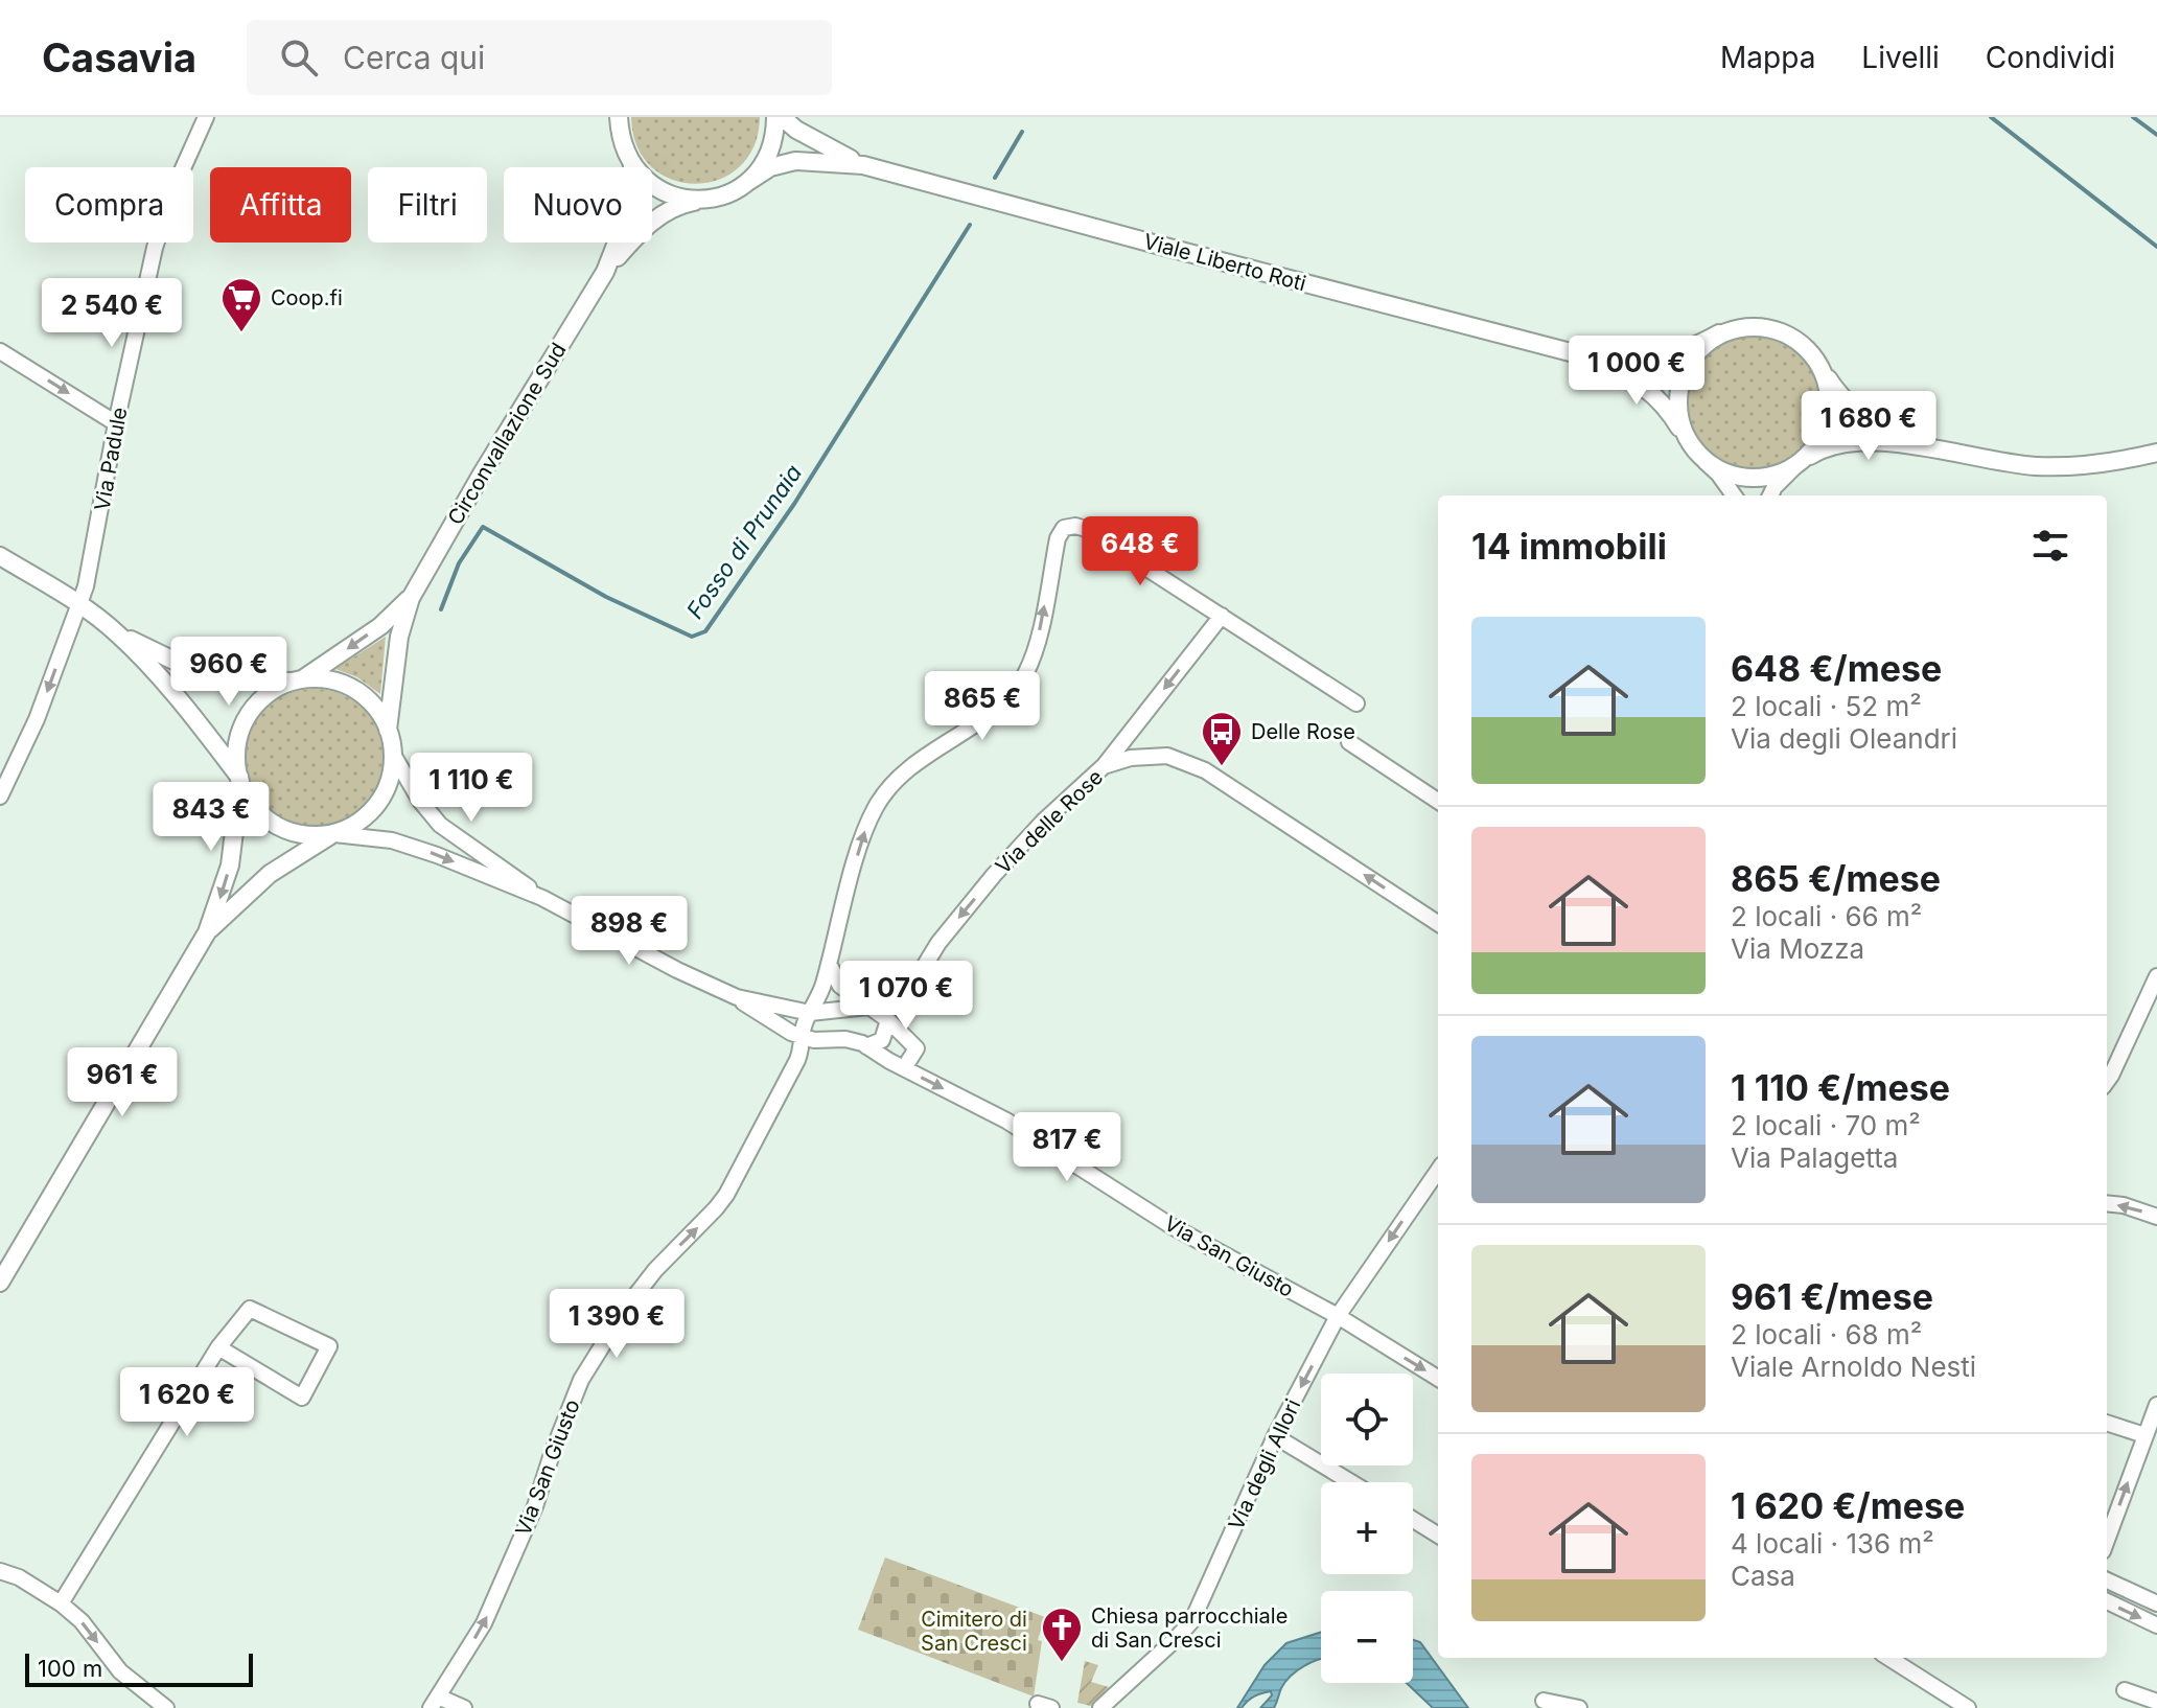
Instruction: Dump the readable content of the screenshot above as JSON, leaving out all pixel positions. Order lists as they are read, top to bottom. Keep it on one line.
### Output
{"streets":{"street":["Viale Liberto Roti","Circonvallazione Sud","Via Padule","Via delle Rose","Via San Giusto","Via degli Allori"]},"crossings":[["Viale Liberto Roti","Circonvallazione Sud"],["Via San Giusto","Via degli Allori"]],"one_way":["Via degli Allori"],"water":["Fosso di Prunaia"],"parks":["Cimitero di San Cresci"],"places":{"supermarket":["Coop.fi"],"bus stop":["Delle Rose"],"church":["Chiesa parrocchiale di San Cresci"]},"scale_bar":"100 m","page":{"header":"Casavia","search":"Cerca qui","nav":["Mappa","Livelli","Condividi"],"chip":["Compra","Affitta","Filtri","Nuovo"],"price":["2 540 €","1 000 €","1 680 €","648 €","960 €","865 €","1 110 €","843 €","898 €","1 070 €","961 €","817 €","1 390 €","1 620 €"],"heading":"14 immobili","list":[{"name":"648 €/mese","note":"2 locali · 52 m² · Via degli Oleandri"},{"name":"865 €/mese","note":"2 locali · 66 m² · Via Mozza"},{"name":"1 110 €/mese","note":"2 locali · 70 m² · Via Palagetta"},{"name":"961 €/mese","note":"2 locali · 68 m² · Viale Arnoldo Nesti"},{"name":"1 620 €/mese","note":"4 locali · 136 m² · Casa"}],"map_buttons":["+","−"],"scale":"100 m"}}
